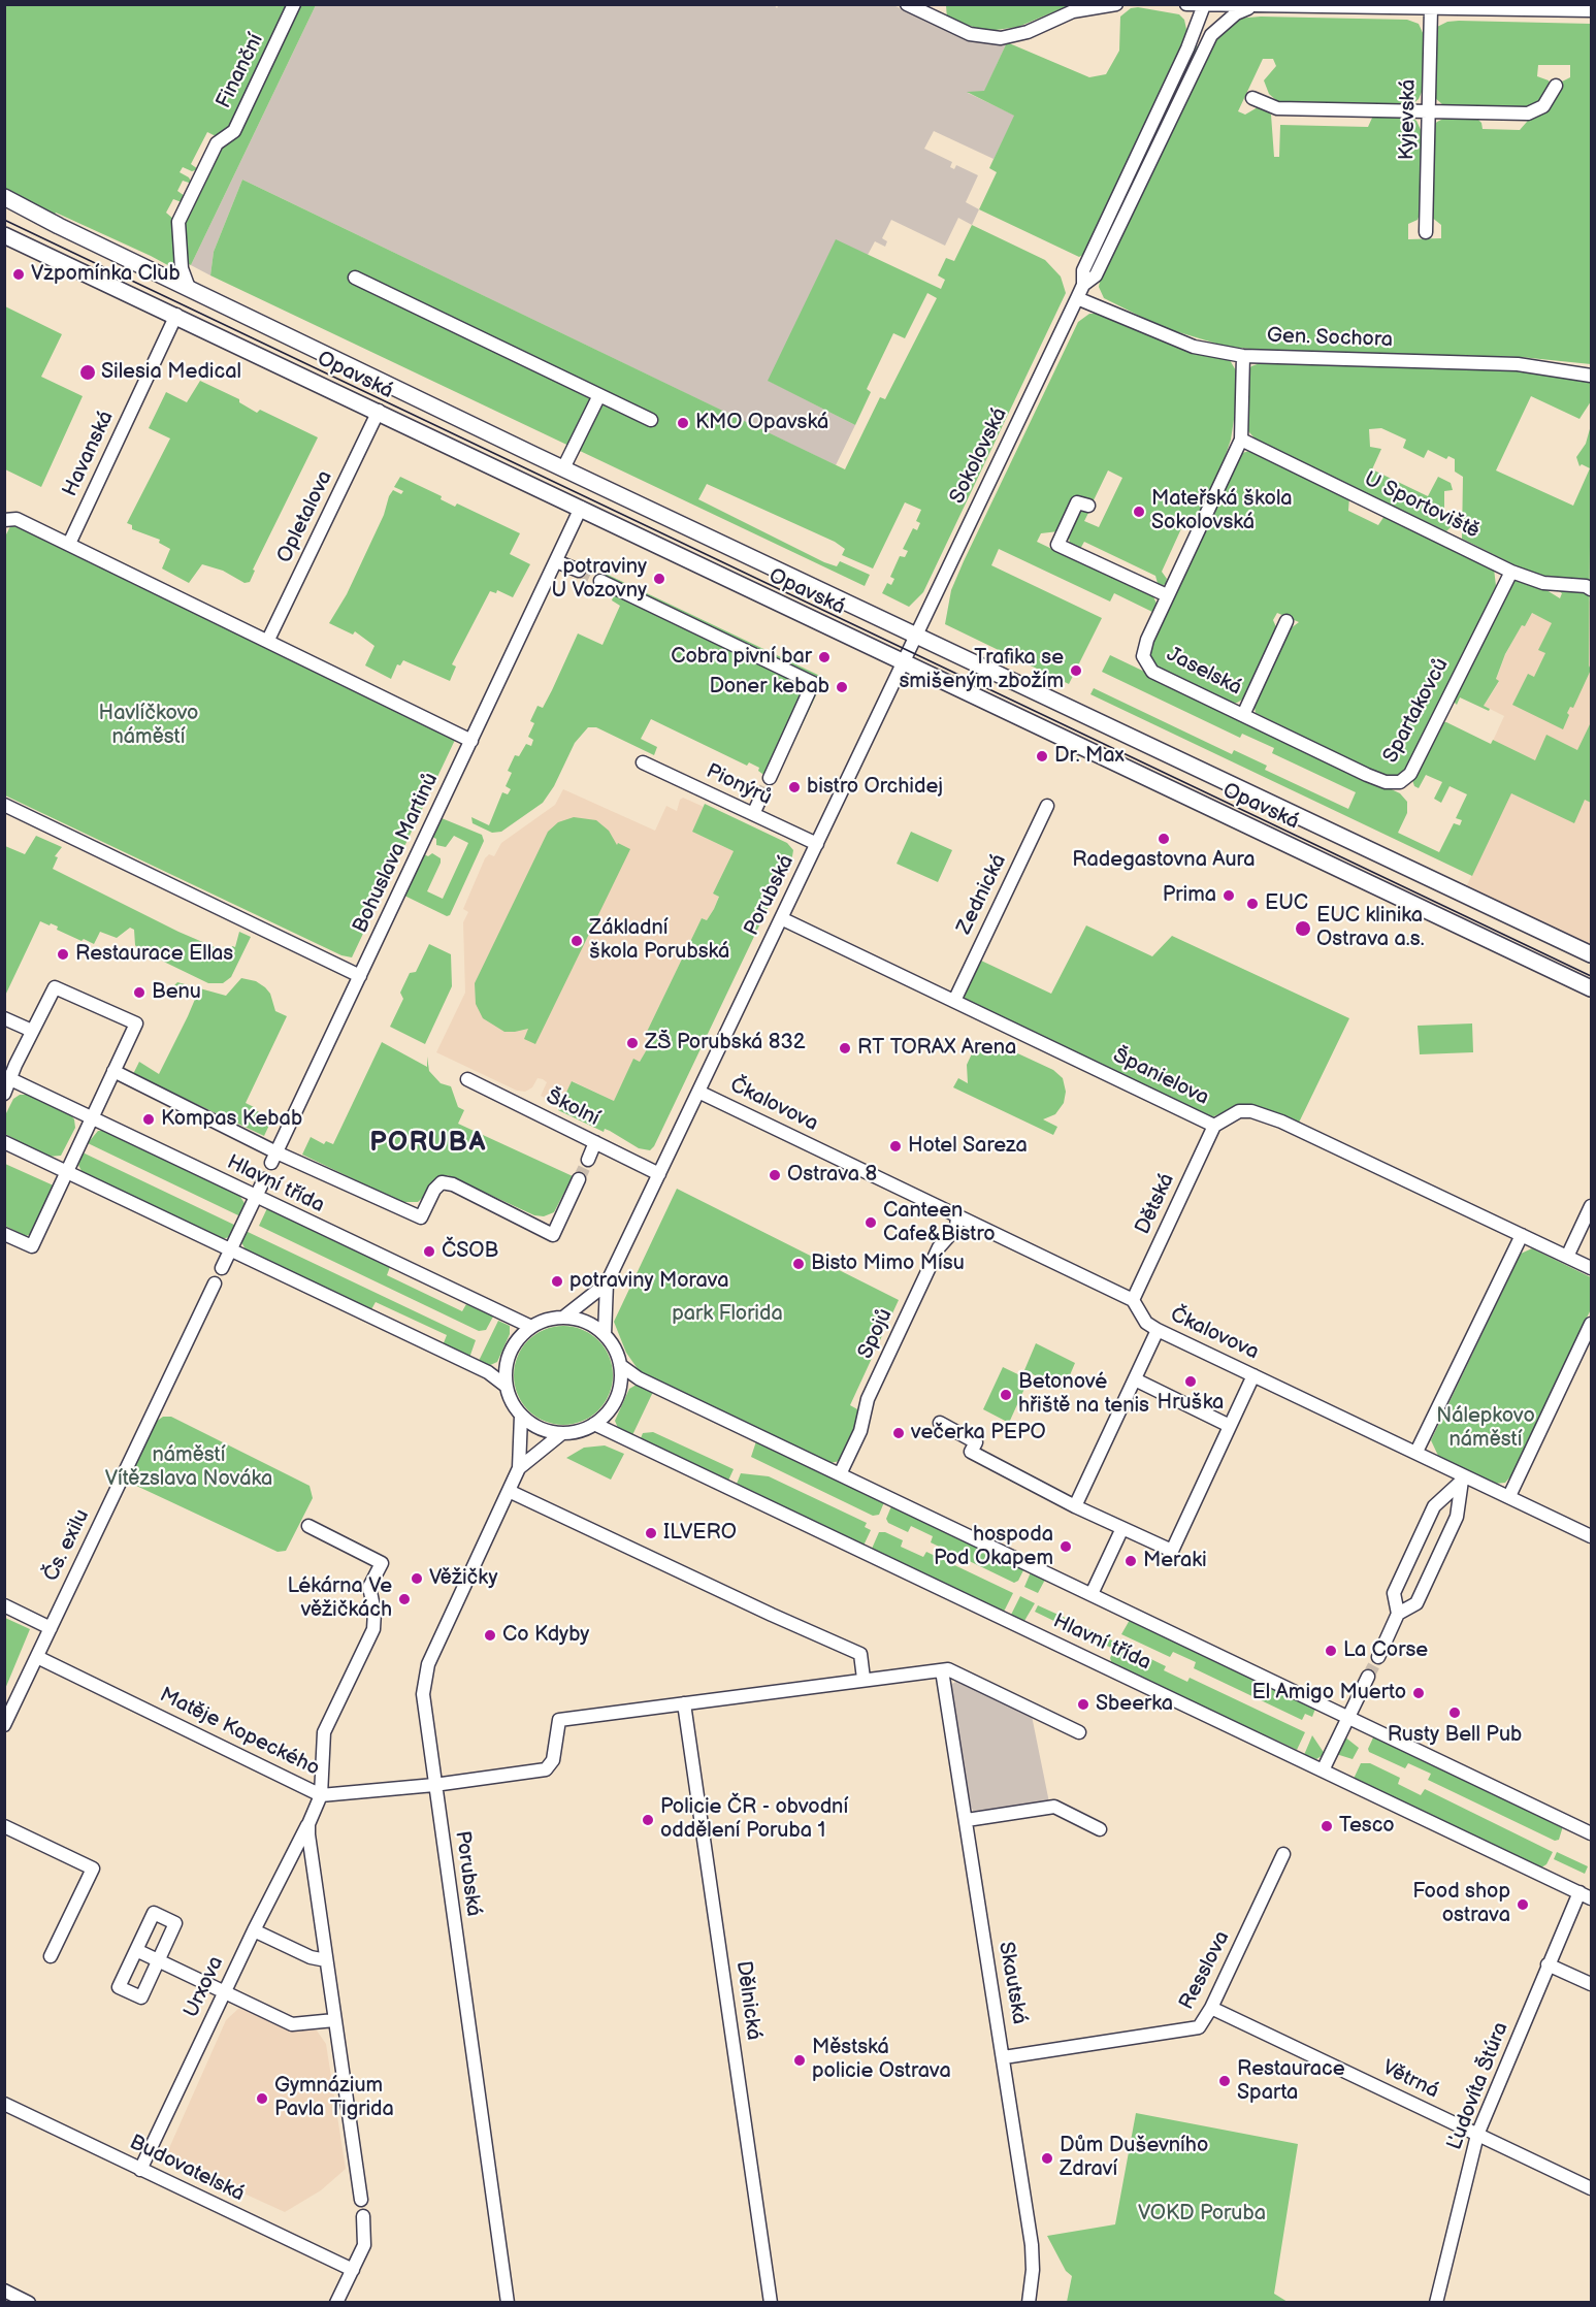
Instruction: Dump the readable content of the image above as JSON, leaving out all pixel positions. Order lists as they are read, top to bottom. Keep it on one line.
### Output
{"streets":{"main road":["Opavská"],"street":["Finanční","Kyjevská","Gen. Sochora","Havanská","Sokolovská","U Sportoviště","Opletalova","Jaselská","Spartakovců","Pionýrů","Bohuslava Martinů","Zednická","Porubská","Španielova","Čkalovova","Školní","Hlavní třída","Dětská","Spojů","Čs. exilu","Matěje Kopeckého","Resslova","Skautská","Urxova","Dělnická","Větrná","Ľudovíta Štúra","Budovatelská"]},"crossings":[["Finanční","Opavská"],["Gen. Sochora","Sokolovská"],["Gen. Sochora","Jaselská"],["Opavská","Havanská"],["Opavská","Sokolovská"],["Opavská","Opletalova"],["Opavská","Bohuslava Martinů"],["Opavská","Porubská"],["Sokolovská","Porubská"],["U Sportoviště","Jaselská"],["U Sportoviště","Spartakovců"],["Jaselská","Spartakovců"],["Pionýrů","Porubská"],["Zednická","Španielova"],["Porubská","Španielova"],["Porubská","Čkalovova"],["Porubská","Školní"],["Porubská","Hlavní třída"],["Porubská","Matěje Kopeckého"],["Španielova","Dětská"],["Čkalovova","Dětská"],["Čkalovova","Spojů"],["Hlavní třída","Spojů"],["Hlavní třída","Ľudovíta Štúra"],["Čs. exilu","Matěje Kopeckého"],["Matěje Kopeckého","Urxova"],["Resslova","Skautská"],["Resslova","Větrná"],["Urxova","Budovatelská"],["Větrná","Ľudovíta Štúra"]],"districts":["PORUBA"],"parks":["Havlíčkovo náměstí","park Florida","Nálepkovo náměstí","náměstí Vítězslava Nováka","VOKD Poruba"],"places":["Vzpomínka Club","Silesia Medical","KMO Opavská","Mateřská škola Sokolovská","potraviny U Vozovny","Cobra pivní bar","Trafika se smišeným zbožím","Doner kebab","Dr. Max","bistro Orchidej","Radegastovna Aura","Prima","EUC","EUC klinika Ostrava a.s.","Základní škola Porubská","Restaurace Ellas","Benu","ZŠ Porubská 832","RT TORAX Arena","Kompas Kebab","Hotel Sareza","Ostrava 8","Canteen Cafe&Bistro","ČSOB","Bisto Mimo Mísu","potraviny Morava","Hruška","Betonové hřiště na tenis","večerka PEPO","ILVERO","hospoda Pod Okapem","Meraki","Věžičky","Lékárna Ve věžičkách","Co Kdyby","La Corse","El Amigo Muerto","Sbeerka","Rusty Bell Pub","Policie ČR - obvodní oddělení Poruba 1","Tesco","Food shop ostrava","Městská policie Ostrava","Restaurace Sparta","Gymnázium Pavla Tigrida","Dům Duševního Zdraví"]}
